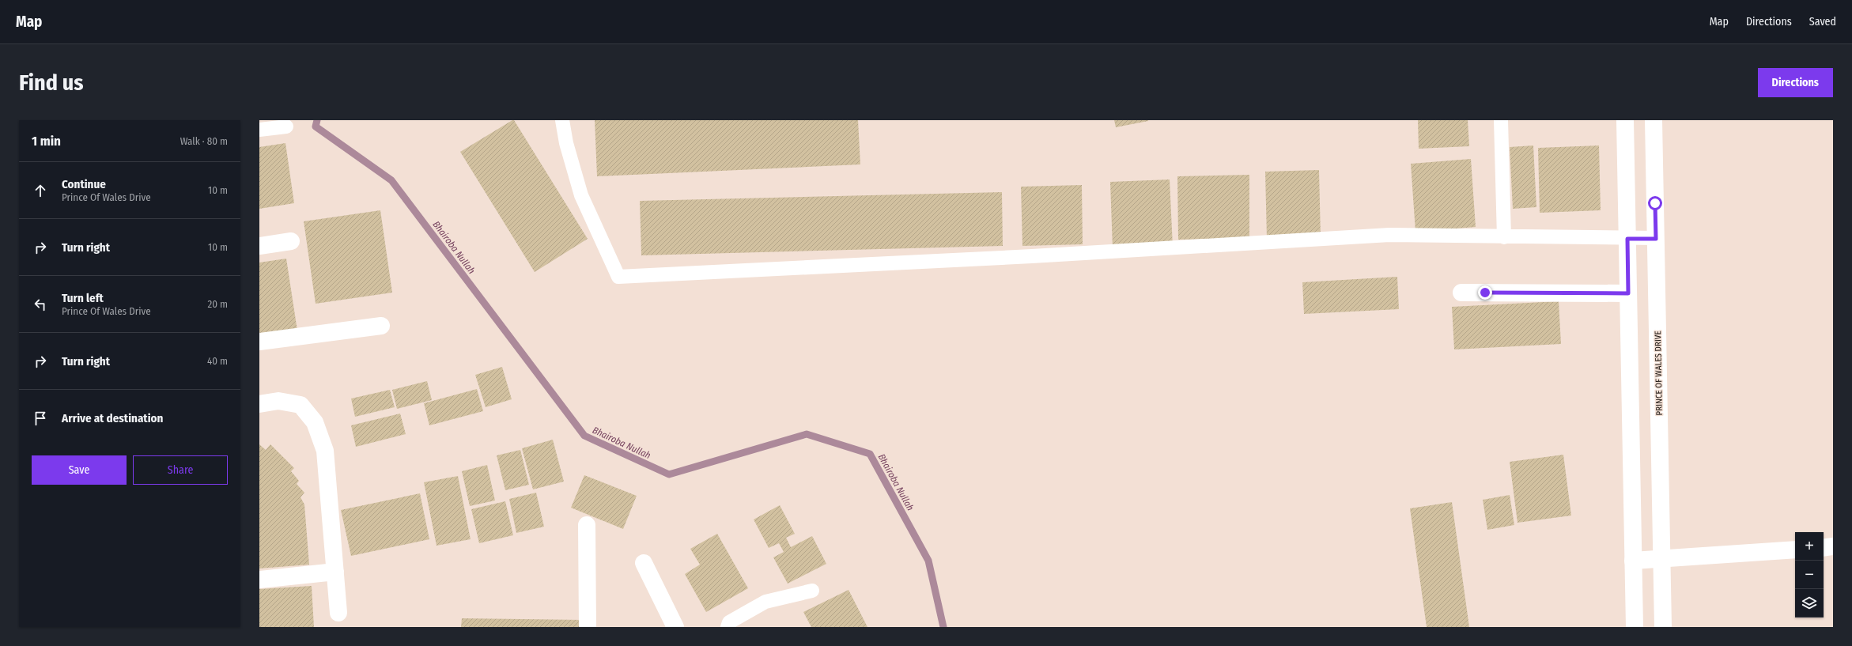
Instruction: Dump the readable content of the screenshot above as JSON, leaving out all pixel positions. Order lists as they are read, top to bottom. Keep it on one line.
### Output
{"streets":{"street":["PRINCE OF WALES DRIVE"]},"water":["Bhairoba Nullah"],"page":{"header":"Map","nav":["Map","Directions","Saved"],"buttons":["Directions",["Save","Share"]],"title":"Find us","heading":["1 min","Walk · 80 m"],"list":[["Continue","Prince Of Wales Drive","10 m"],["Turn right","10 m"],["Turn left","Prince Of Wales Drive","20 m"],["Turn right","40 m"],"Arrive at destination"],"map_buttons":["+","−"]}}
